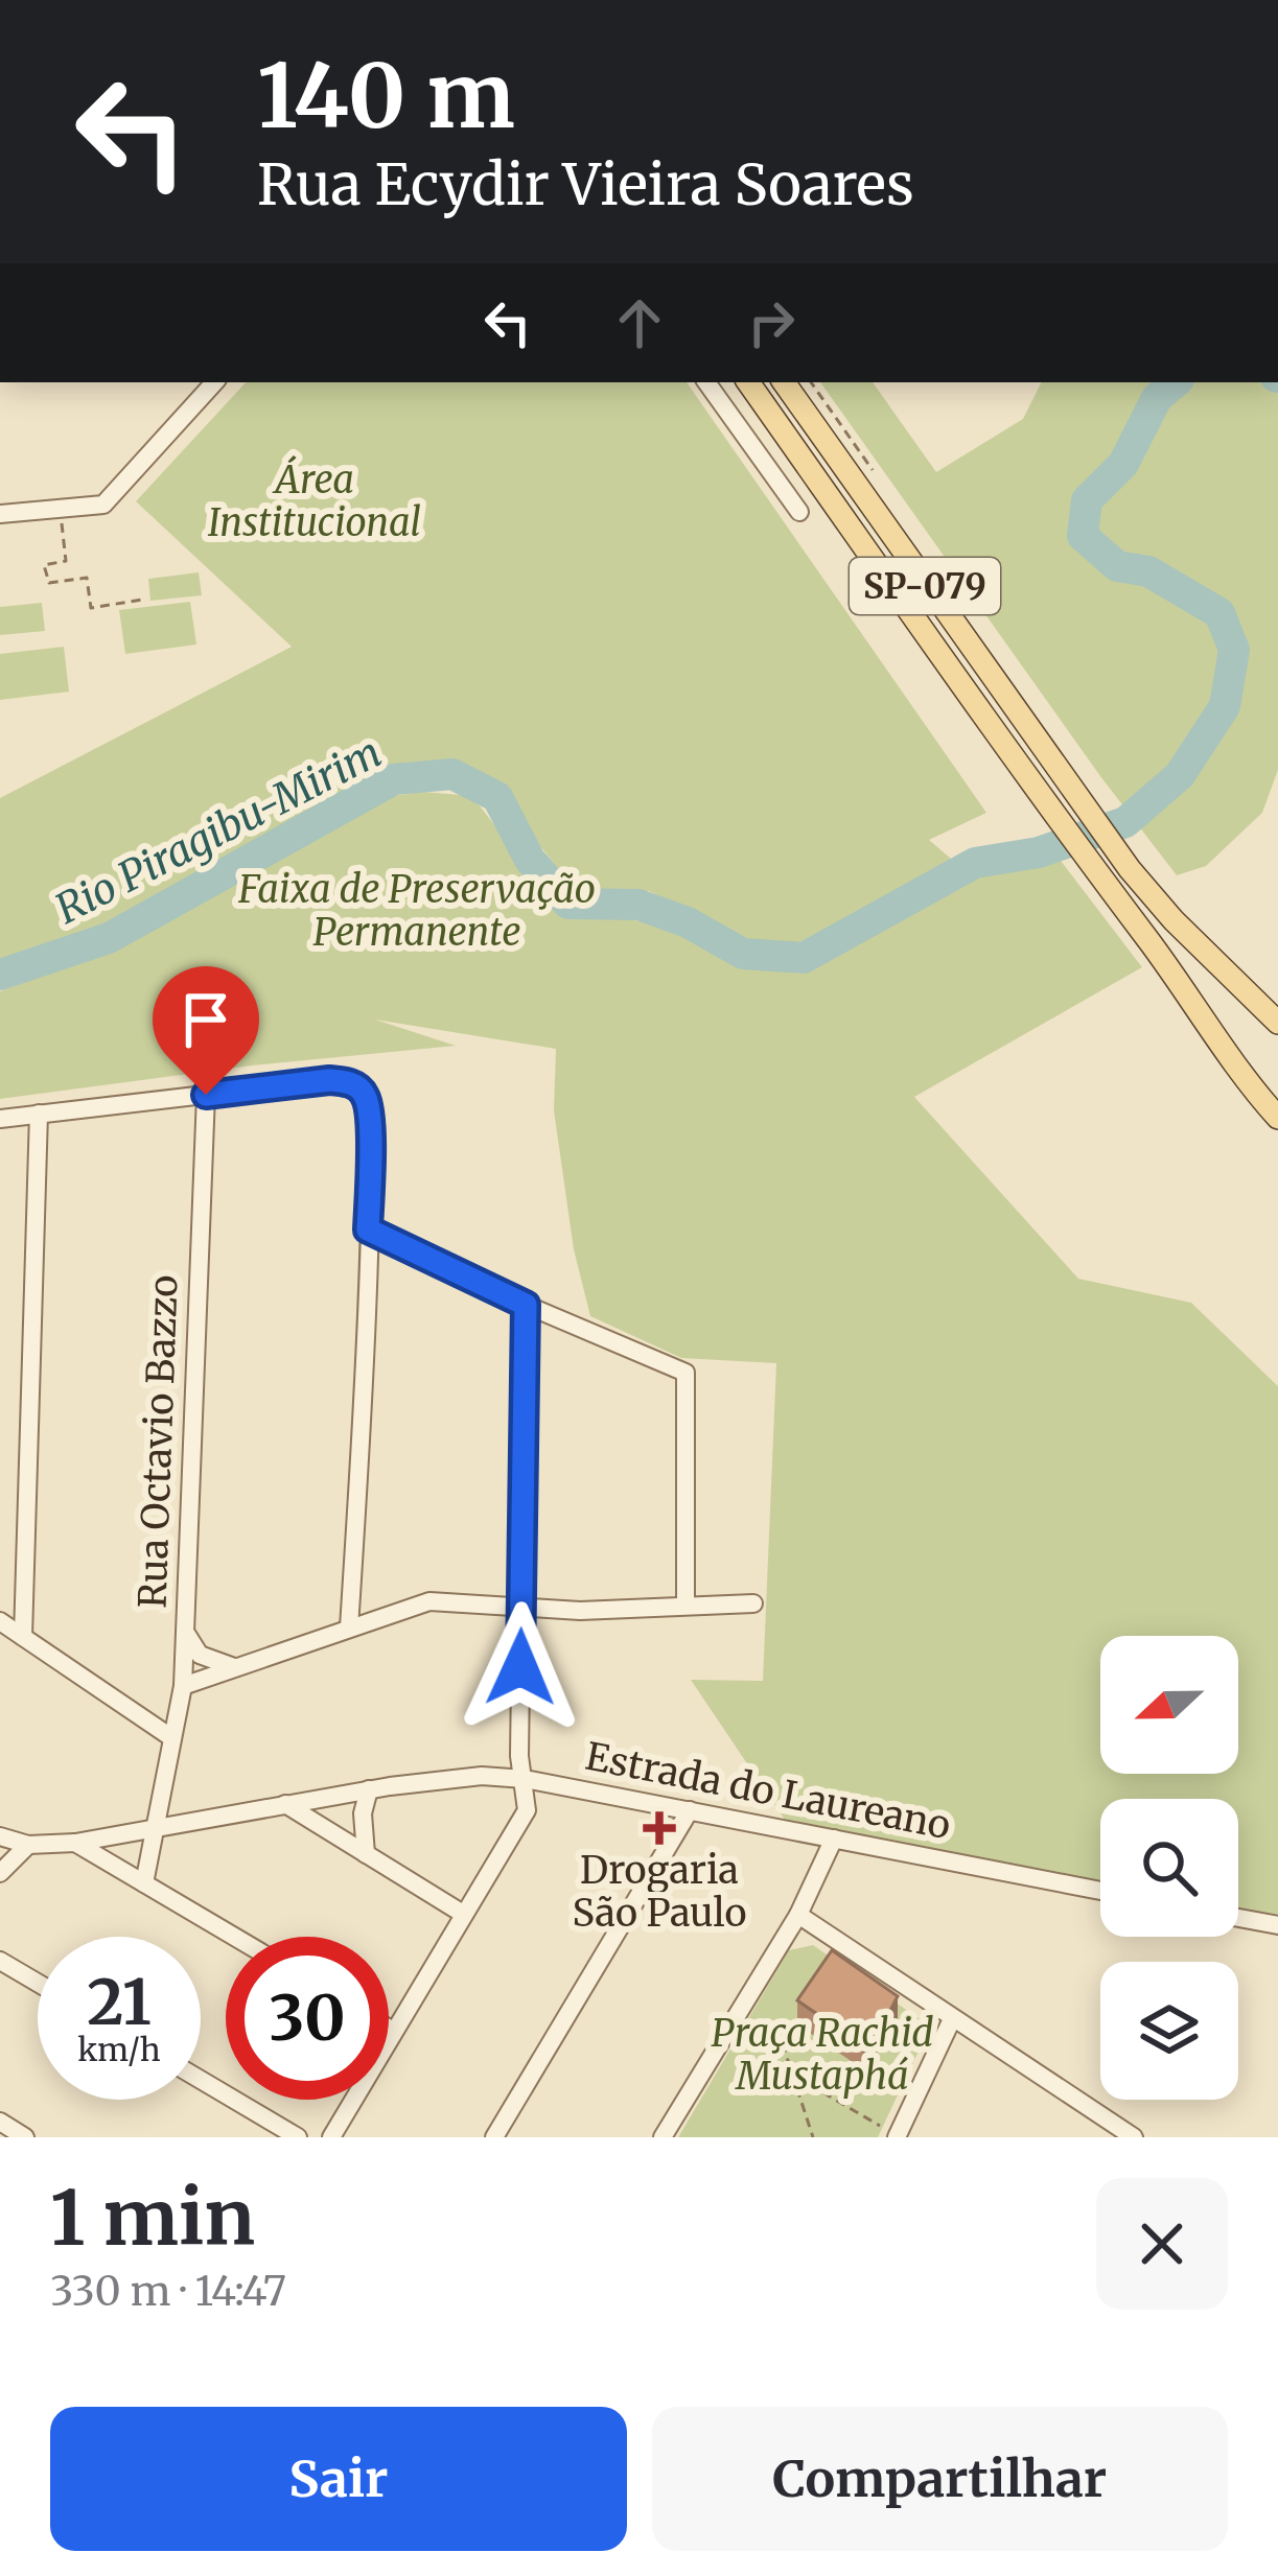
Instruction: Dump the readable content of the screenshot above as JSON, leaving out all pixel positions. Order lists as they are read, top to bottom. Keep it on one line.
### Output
{"streets":{"main road":["SP-079"],"street":["Rua Octavio Bazzo","Estrada do Laureano"]},"crossings":[["Rua Octavio Bazzo","Estrada do Laureano"]],"water":["Rio Piragibu-Mirim"],"parks":["Área Institucional","Faixa de Preservação Permanente","Praça Rachid Mustaphá"],"places":{"health":["Drogaria São Paulo"]},"north":"left","page":{"turn":["140 m","Rua Ecydir Vieira Soares"],"speed":"21 km/h","limit":"30","heading":["1 min","330 m · 14:47"],"buttons":["Sair","Compartilhar"]}}
